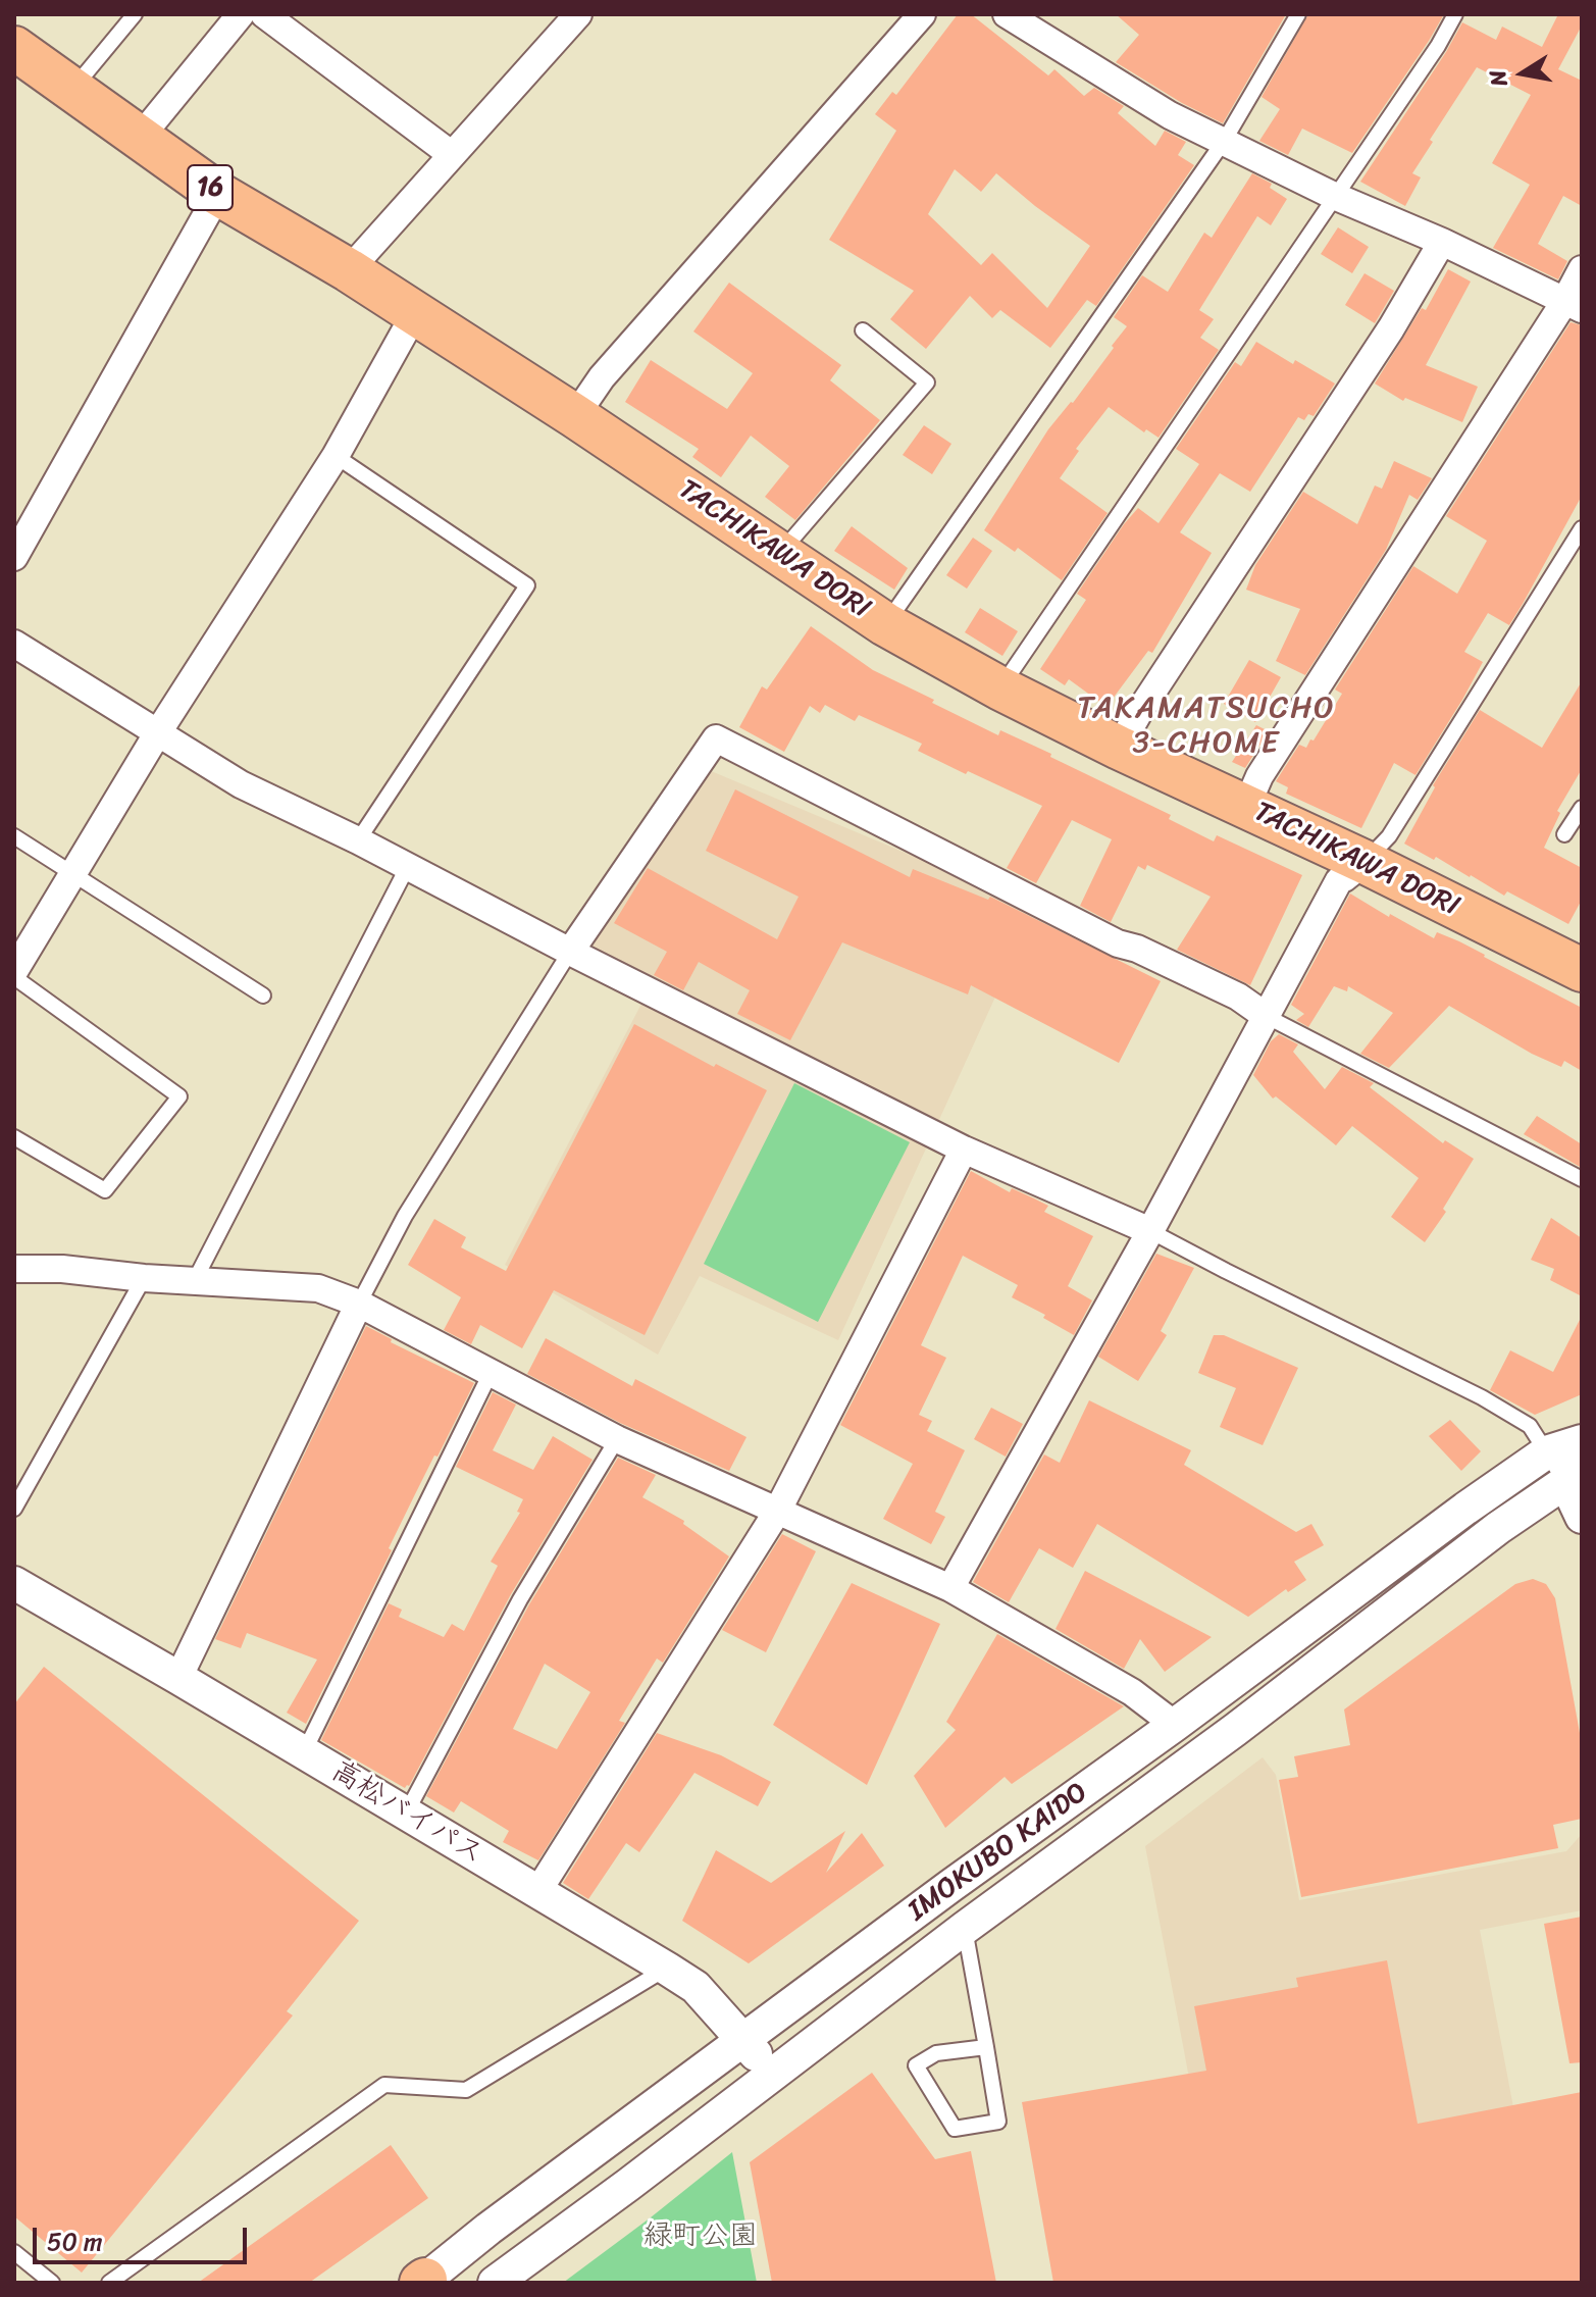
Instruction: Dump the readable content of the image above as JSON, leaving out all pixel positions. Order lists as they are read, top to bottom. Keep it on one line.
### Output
{"streets":{"main road":["16","TACHIKAWA DORI"],"street":["高松バイパス","IMOKUBO KAIDO"]},"crossings":[["高松バイパス","IMOKUBO KAIDO"]],"districts":["TAKAMATSUCHO 3-CHOME"],"parks":["緑町公園"],"scale_bar":"50 m","north":"left"}
